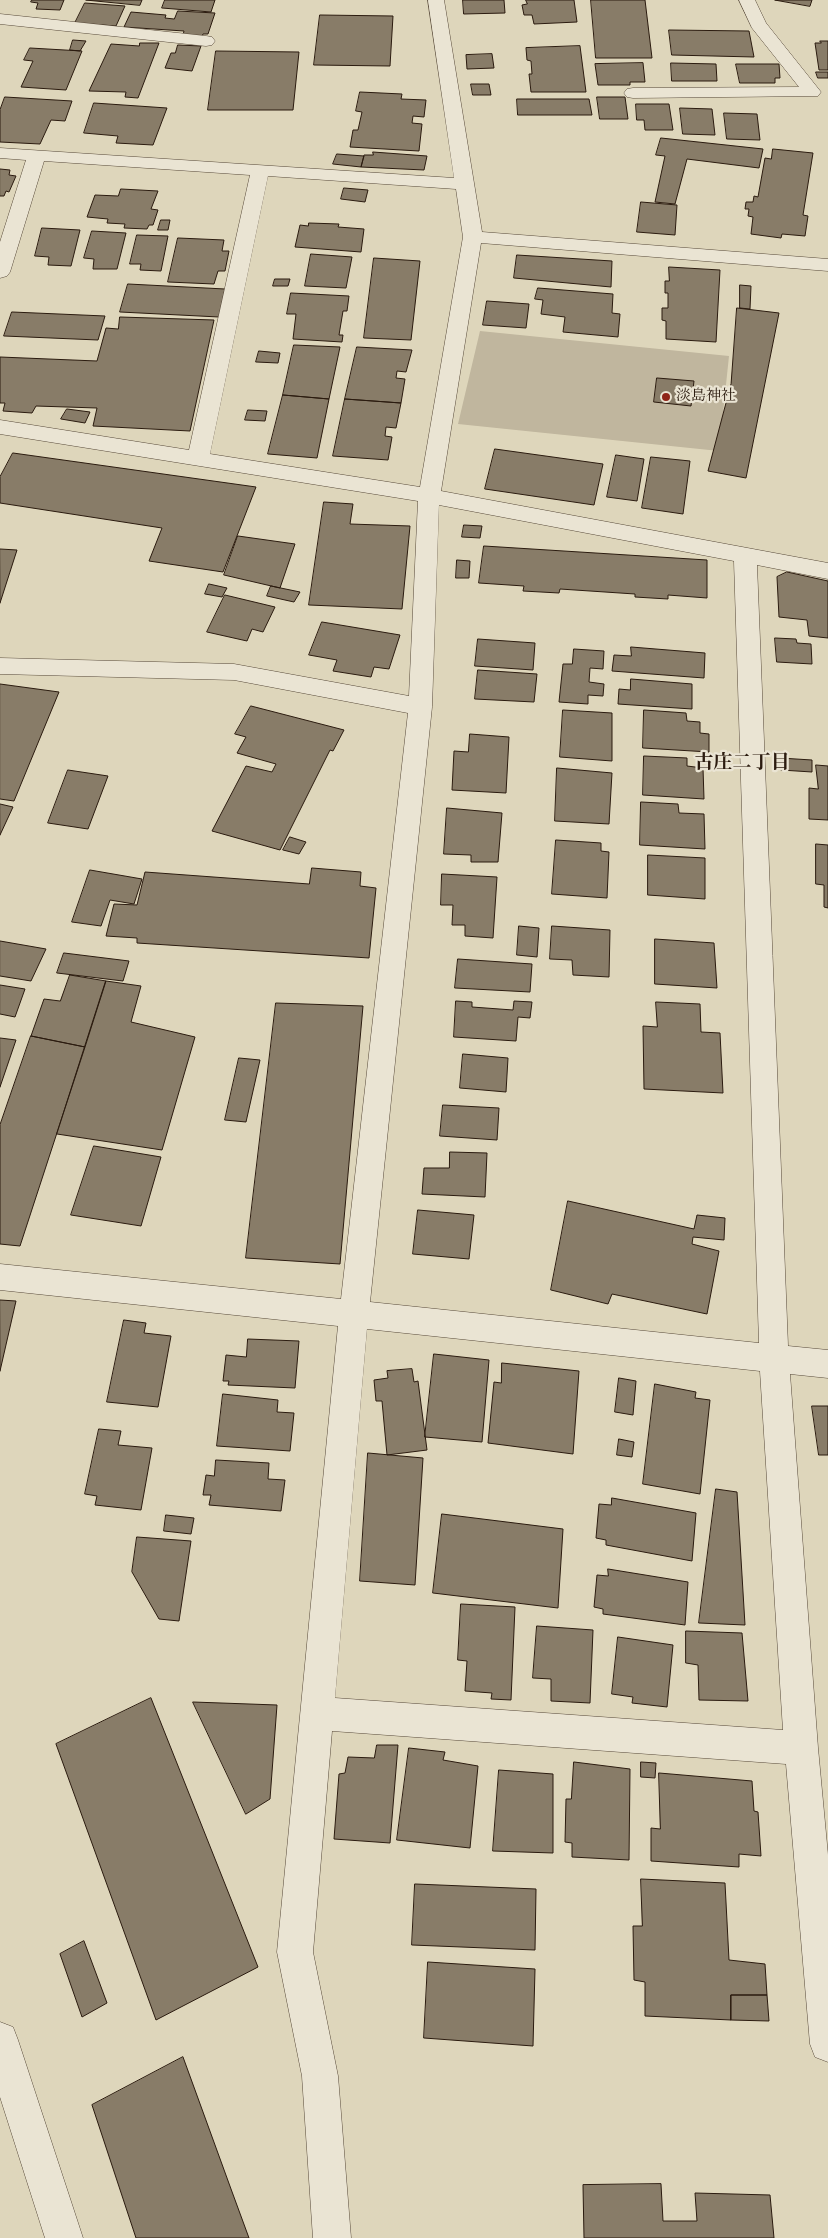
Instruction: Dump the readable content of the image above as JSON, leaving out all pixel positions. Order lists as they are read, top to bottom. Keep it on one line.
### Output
{"districts":["古庄二丁目"],"places":["淡島神社"]}
